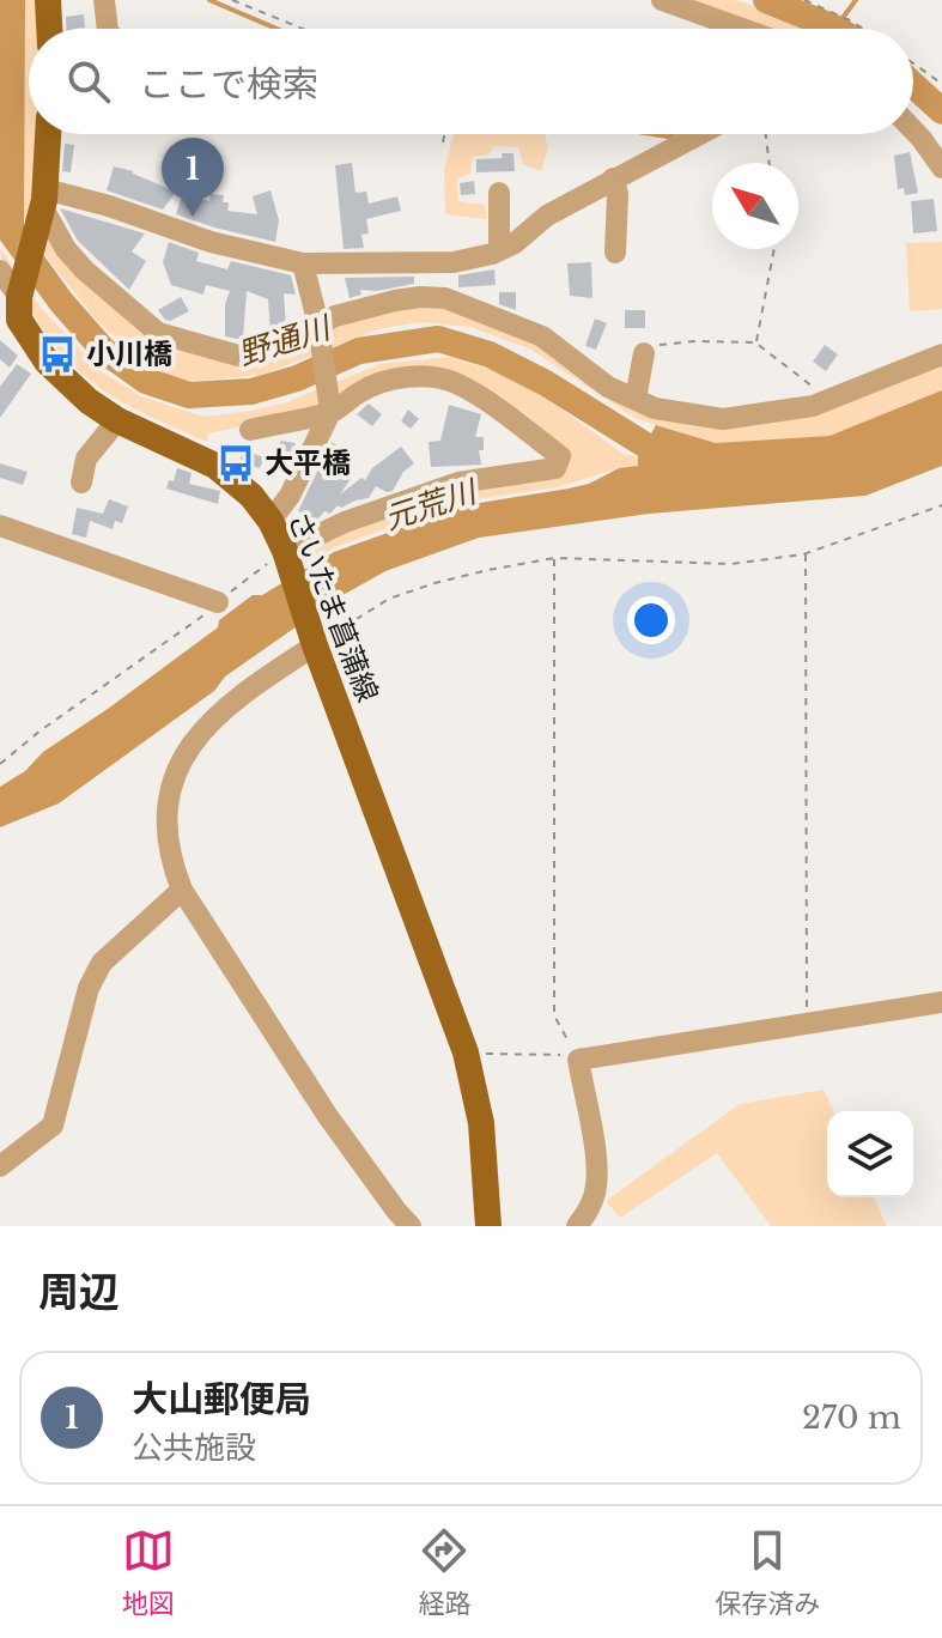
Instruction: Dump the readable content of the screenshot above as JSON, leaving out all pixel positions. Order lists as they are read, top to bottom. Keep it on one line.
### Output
{"streets":{"main road":["さいたま菖蒲線"]},"water":["野通川","元荒川"],"places":{"bus stop":["小川橋","大平橋"]},"north":"top left","page":{"search":"ここで検索","pins":"1","heading":"周辺","list":[{"mark":"1","name":"大山郵便局","note":"公共施設","value":"270 m"}],"nav":["地図","経路","保存済み"]}}
